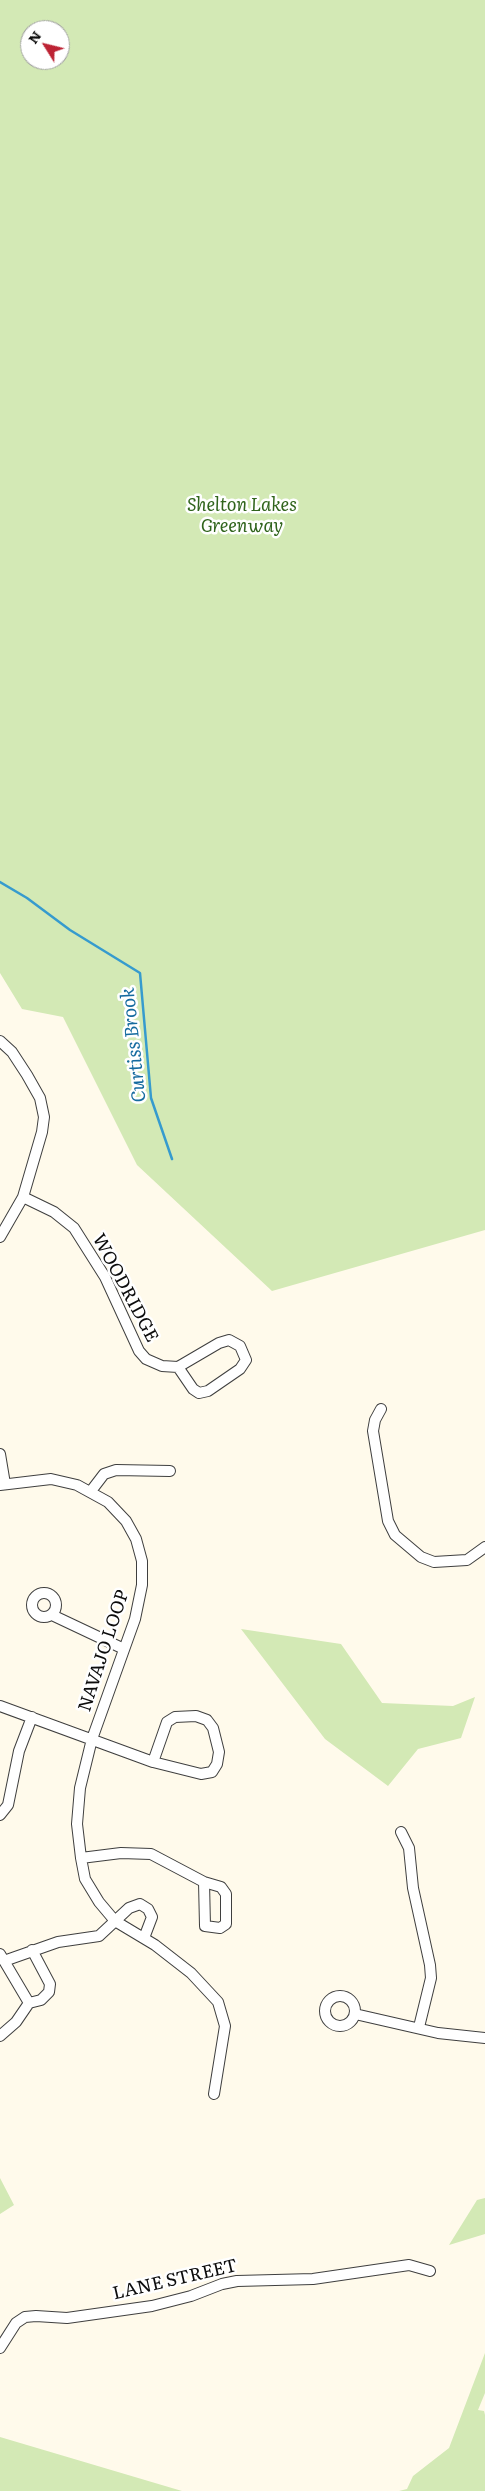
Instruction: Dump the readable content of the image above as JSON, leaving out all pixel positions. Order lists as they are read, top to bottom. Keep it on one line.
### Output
{"streets":{"street":["WOODRIDGE","NAVAJO LOOP","LANE STREET"]},"water":["Curtiss Brook"],"parks":["Shelton Lakes Greenway"],"north":"top left"}
